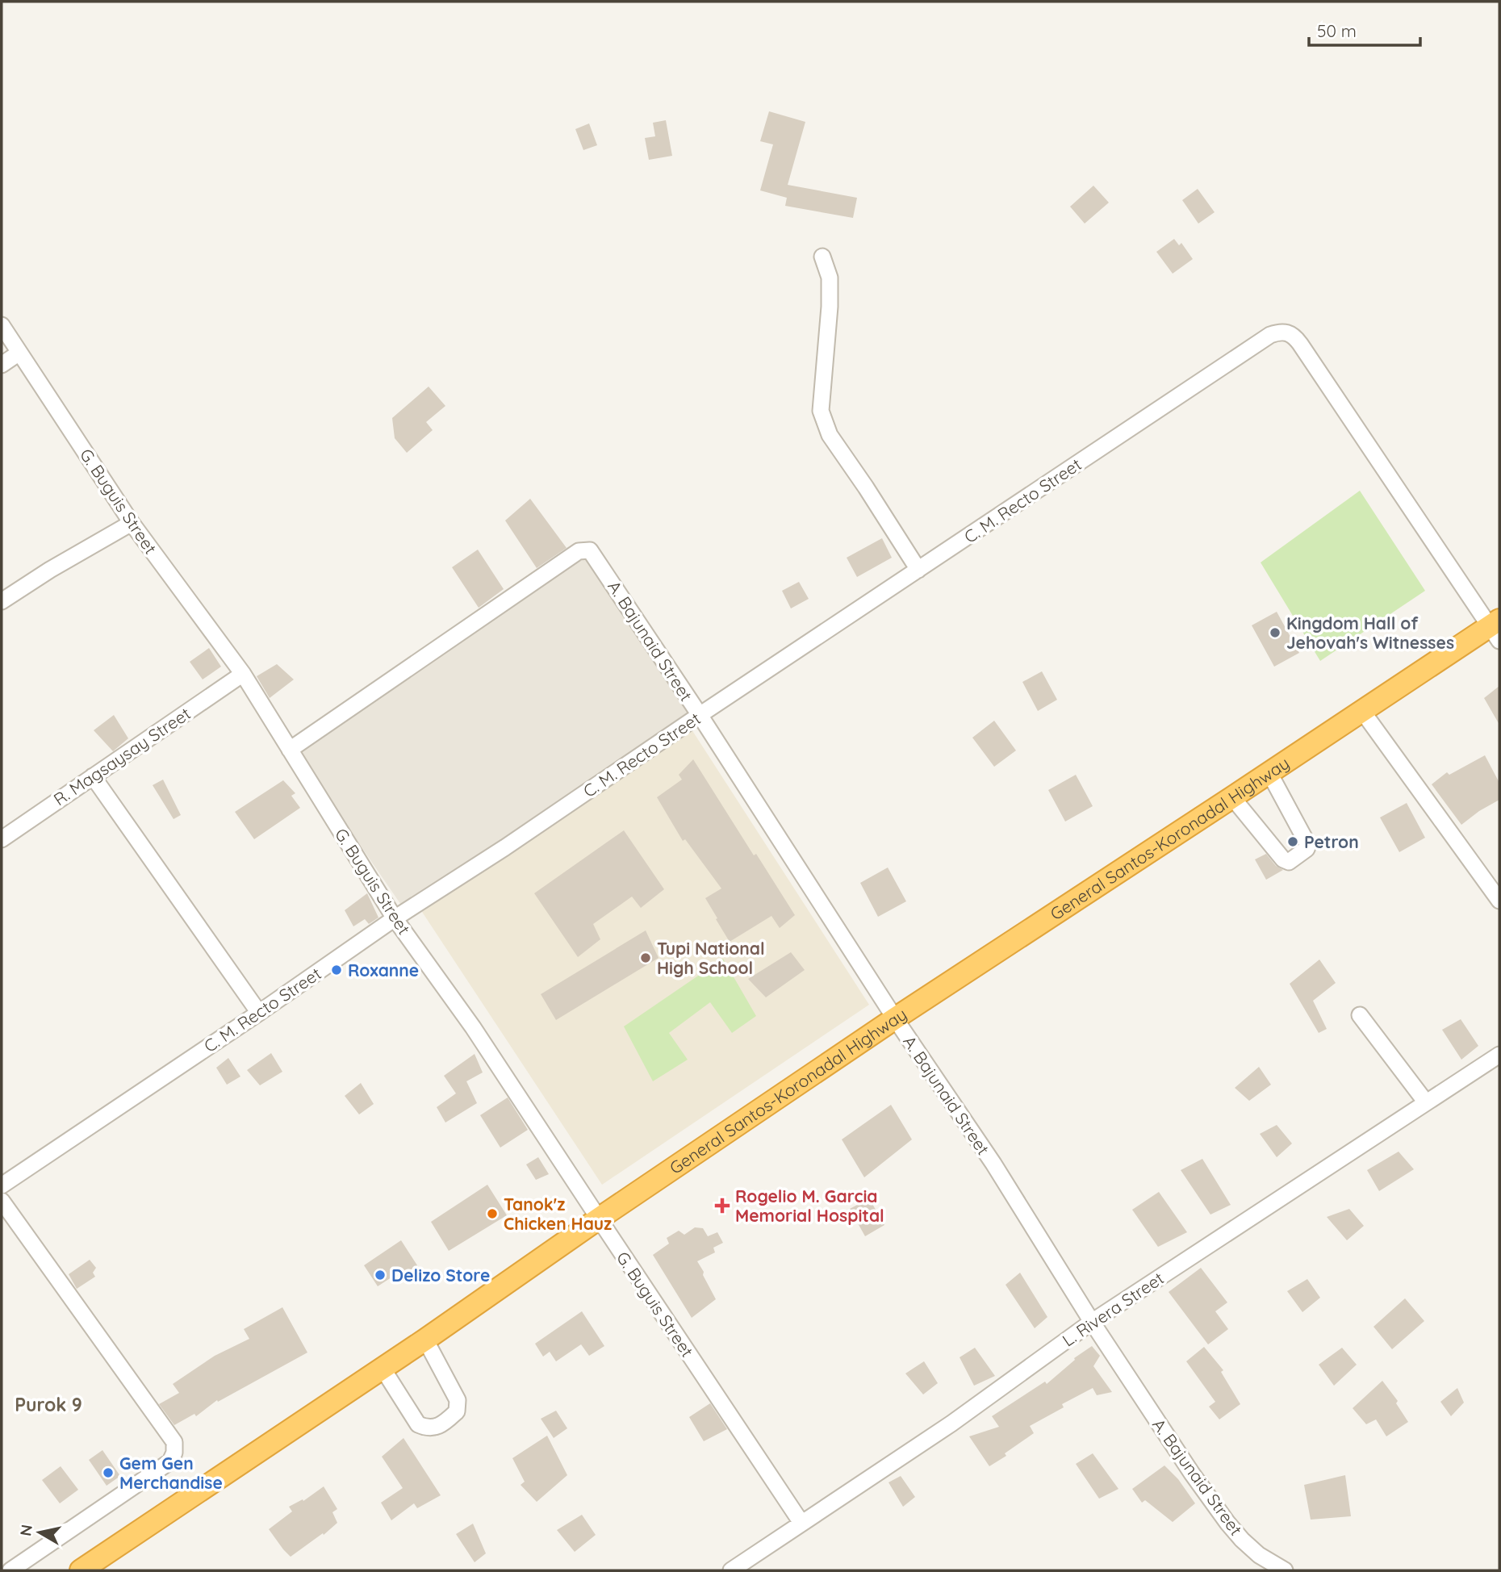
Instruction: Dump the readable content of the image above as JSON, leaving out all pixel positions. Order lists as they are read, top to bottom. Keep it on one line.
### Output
{"streets":{"highway":["General Santos-Koronadal Highway"],"street":["C. M. Recto Street","G. Buguis Street","A. Bajunaid Street","R. Magsaysay Street","L. Rivera Street"]},"crossings":[["C. M. Recto Street","G. Buguis Street"],["C. M. Recto Street","A. Bajunaid Street"],["C. M. Recto Street","General Santos-Koronadal Highway"],["G. Buguis Street","A. Bajunaid Street"],["G. Buguis Street","R. Magsaysay Street"],["G. Buguis Street","General Santos-Koronadal Highway"],["G. Buguis Street","L. Rivera Street"],["A. Bajunaid Street","General Santos-Koronadal Highway"],["A. Bajunaid Street","L. Rivera Street"]],"districts":["Purok 9"],"places":{"other":["Kingdom Hall of Jehovah's Witnesses","Petron","Tupi National High School","Roxanne","Tanok'z Chicken Hauz","Delizo Store","Gem Gen Merchandise"],"health":["Rogelio M. Garcia Memorial Hospital"]},"scale_bar":"50 m","north":"left"}
